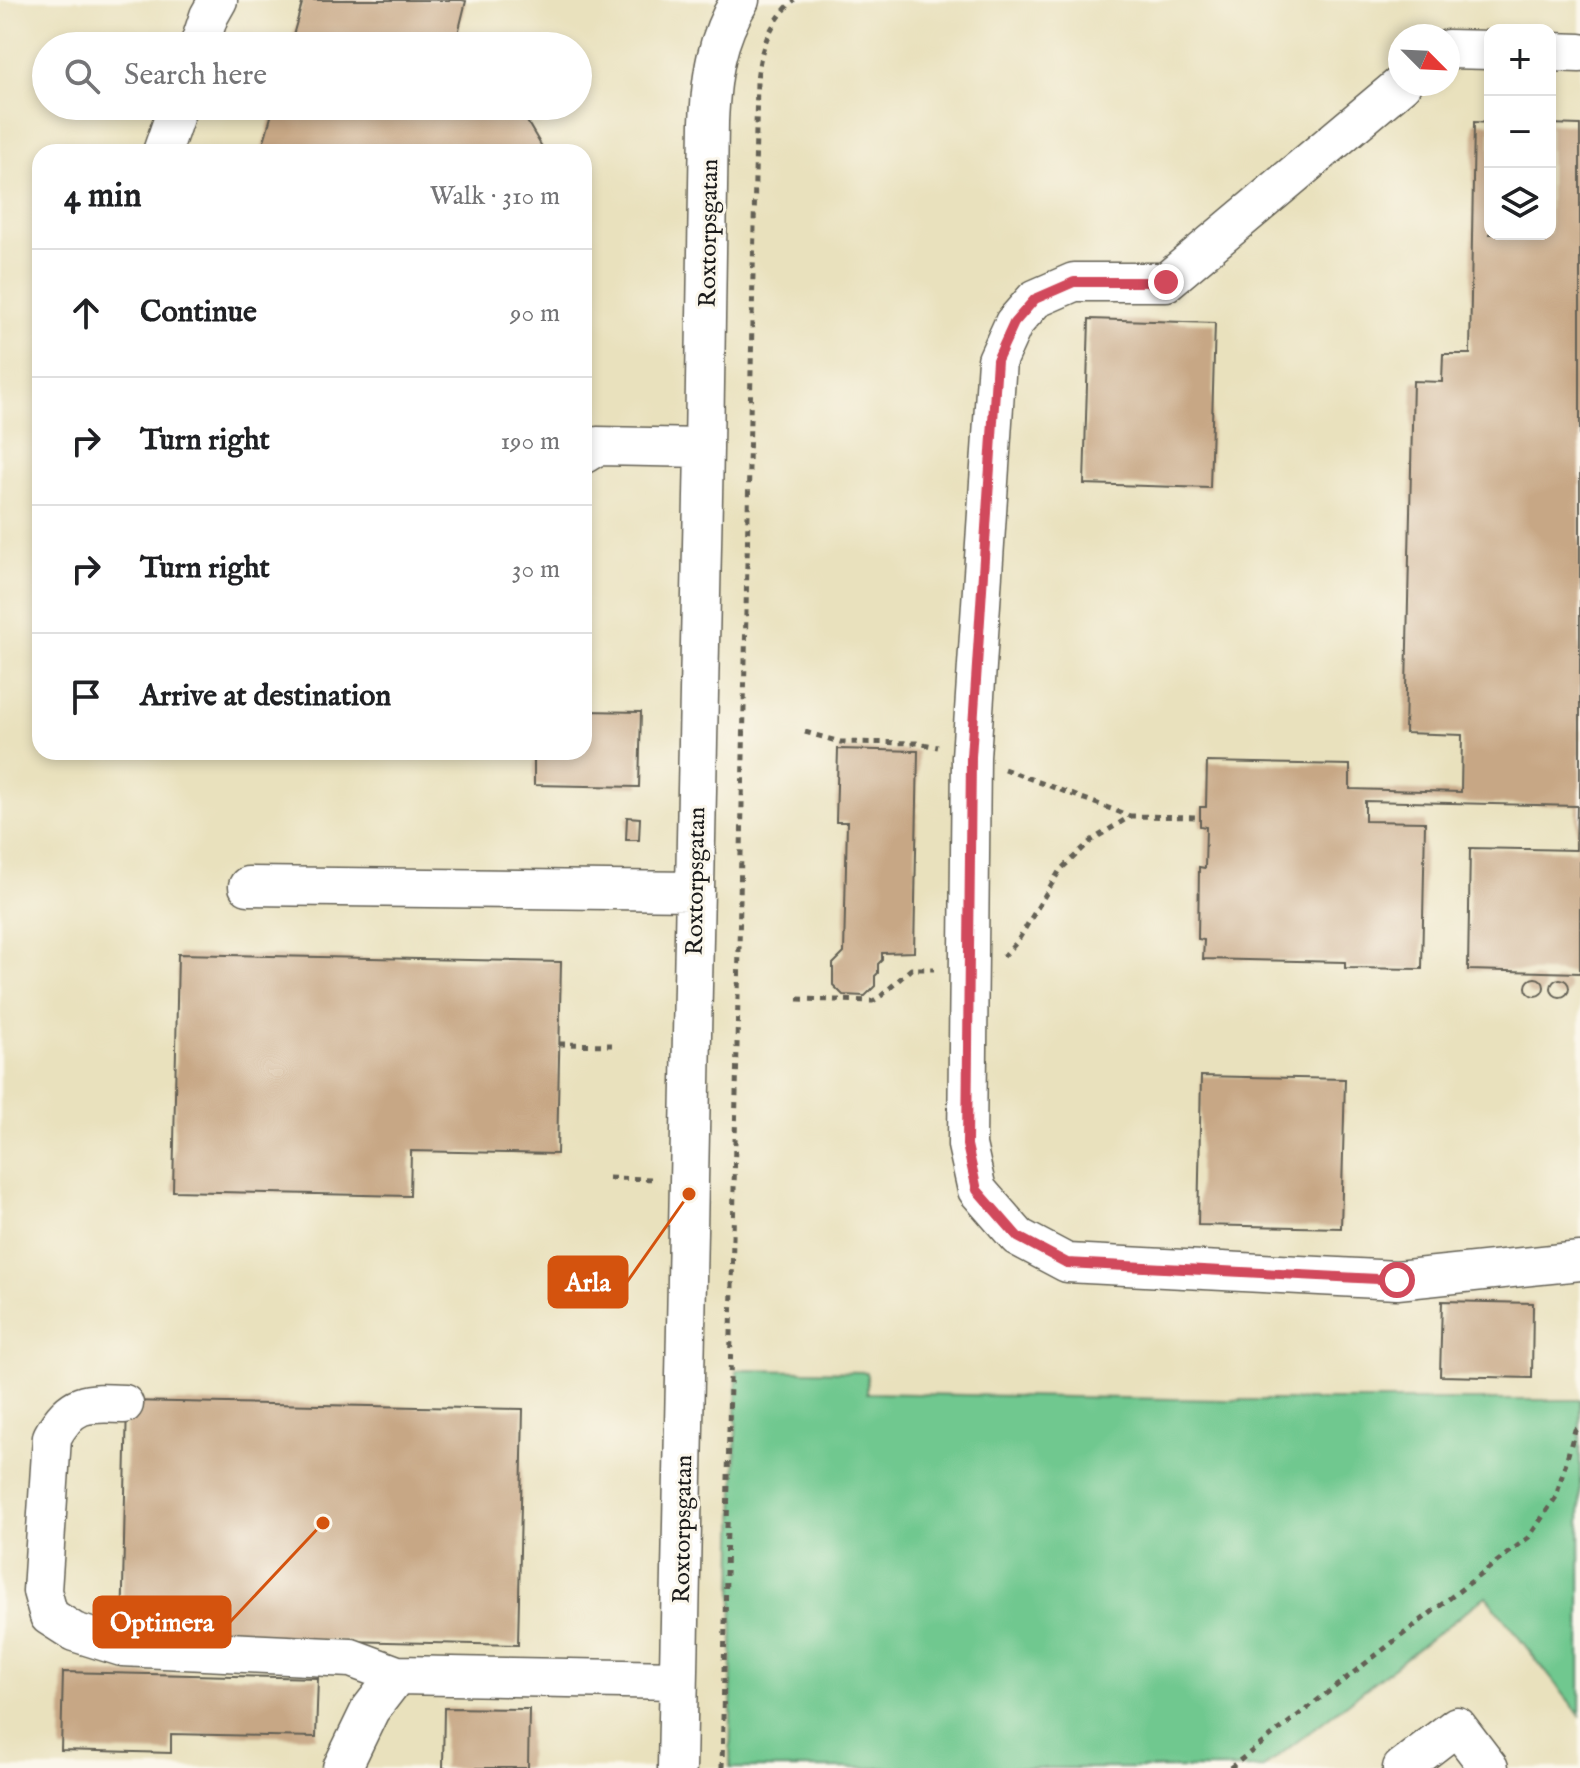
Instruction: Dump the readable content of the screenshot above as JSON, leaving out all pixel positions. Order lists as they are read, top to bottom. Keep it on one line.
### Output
{"streets":{"street":["Roxtorpsgatan"]},"places":["Arla","Optimera"],"north":"bottom right","page":{"map_buttons":["+","−"],"search":"Search here","heading":["4 min","Walk · 310 m"],"list":[["Continue","90 m"],["Turn right","190 m"],["Turn right","30 m"],"Arrive at destination"]}}
